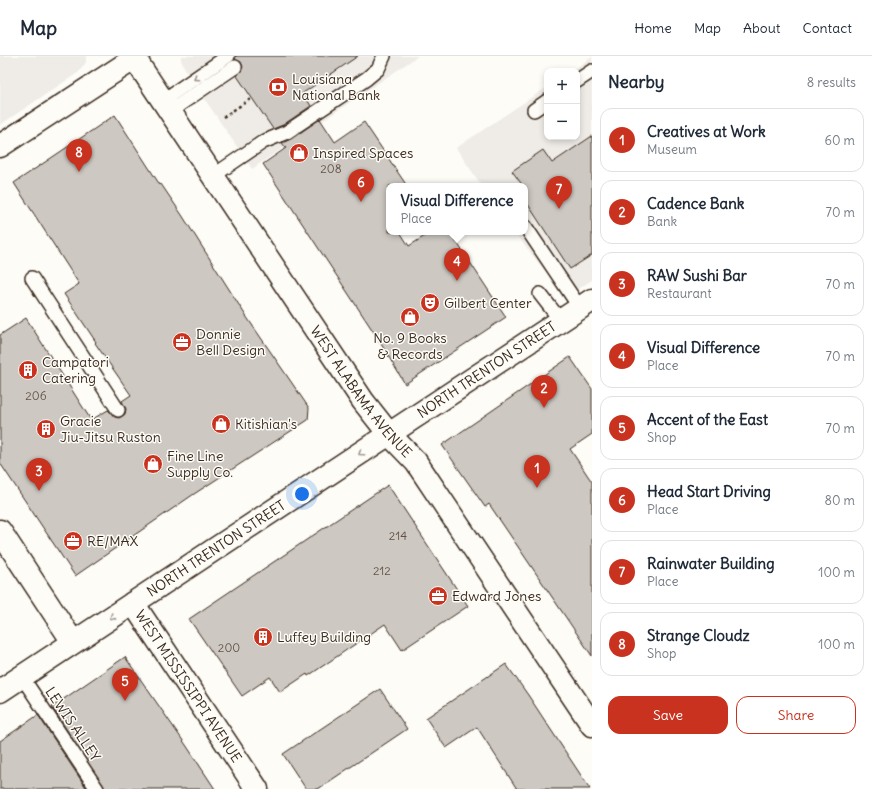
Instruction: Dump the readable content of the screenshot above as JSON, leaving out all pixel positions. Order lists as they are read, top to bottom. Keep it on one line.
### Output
{"streets":{"main road":["NORTH TRENTON STREET","WEST ALABAMA AVENUE","WEST MISSISSIPPI AVENUE"],"lane":["LEWIS ALLEY"]},"crossings":[["NORTH TRENTON STREET","WEST ALABAMA AVENUE"],["NORTH TRENTON STREET","WEST MISSISSIPPI AVENUE"],["NORTH TRENTON STREET","LEWIS ALLEY"]],"one_way":["NORTH TRENTON STREET"],"places":{"bank":["Louisiana National Bank"],"shop":["Inspired Spaces","No. 9 Books & Records","Kitishian's","Fine Line Supply Co."],"theatre":["Gilbert Center"],"office":["Donnie Bell Design","RE/MAX","Edward Jones"],"building":["Campatori Catering","Gracie Jiu-Jitsu Ruston","Luffey Building"]},"house_numbers":["208","206","214","212","200"],"page":{"header":"Map","nav":["Home","Map","About","Contact"],"heading":["Nearby","8 results"],"map_buttons":["+","−"],"list":[{"mark":"1","name":"Creatives at Work","note":"Museum","value":"60 m"},{"mark":"2","name":"Cadence Bank","note":"Bank","value":"70 m"},{"mark":"3","name":"RAW Sushi Bar","note":"Restaurant","value":"70 m"},{"mark":"4","name":"Visual Difference","note":"Place","value":"70 m"},{"mark":"5","name":"Accent of the East","note":"Shop","value":"70 m"},{"mark":"6","name":"Head Start Driving","note":"Place","value":"80 m"},{"mark":"7","name":"Rainwater Building","note":"Place","value":"100 m"},{"mark":"8","name":"Strange Cloudz","note":"Shop","value":"100 m"}],"pins":["8","6","7","4","2","1","3","5"],"popup":["Visual Difference","Place"],"buttons":["Save","Share"]}}
